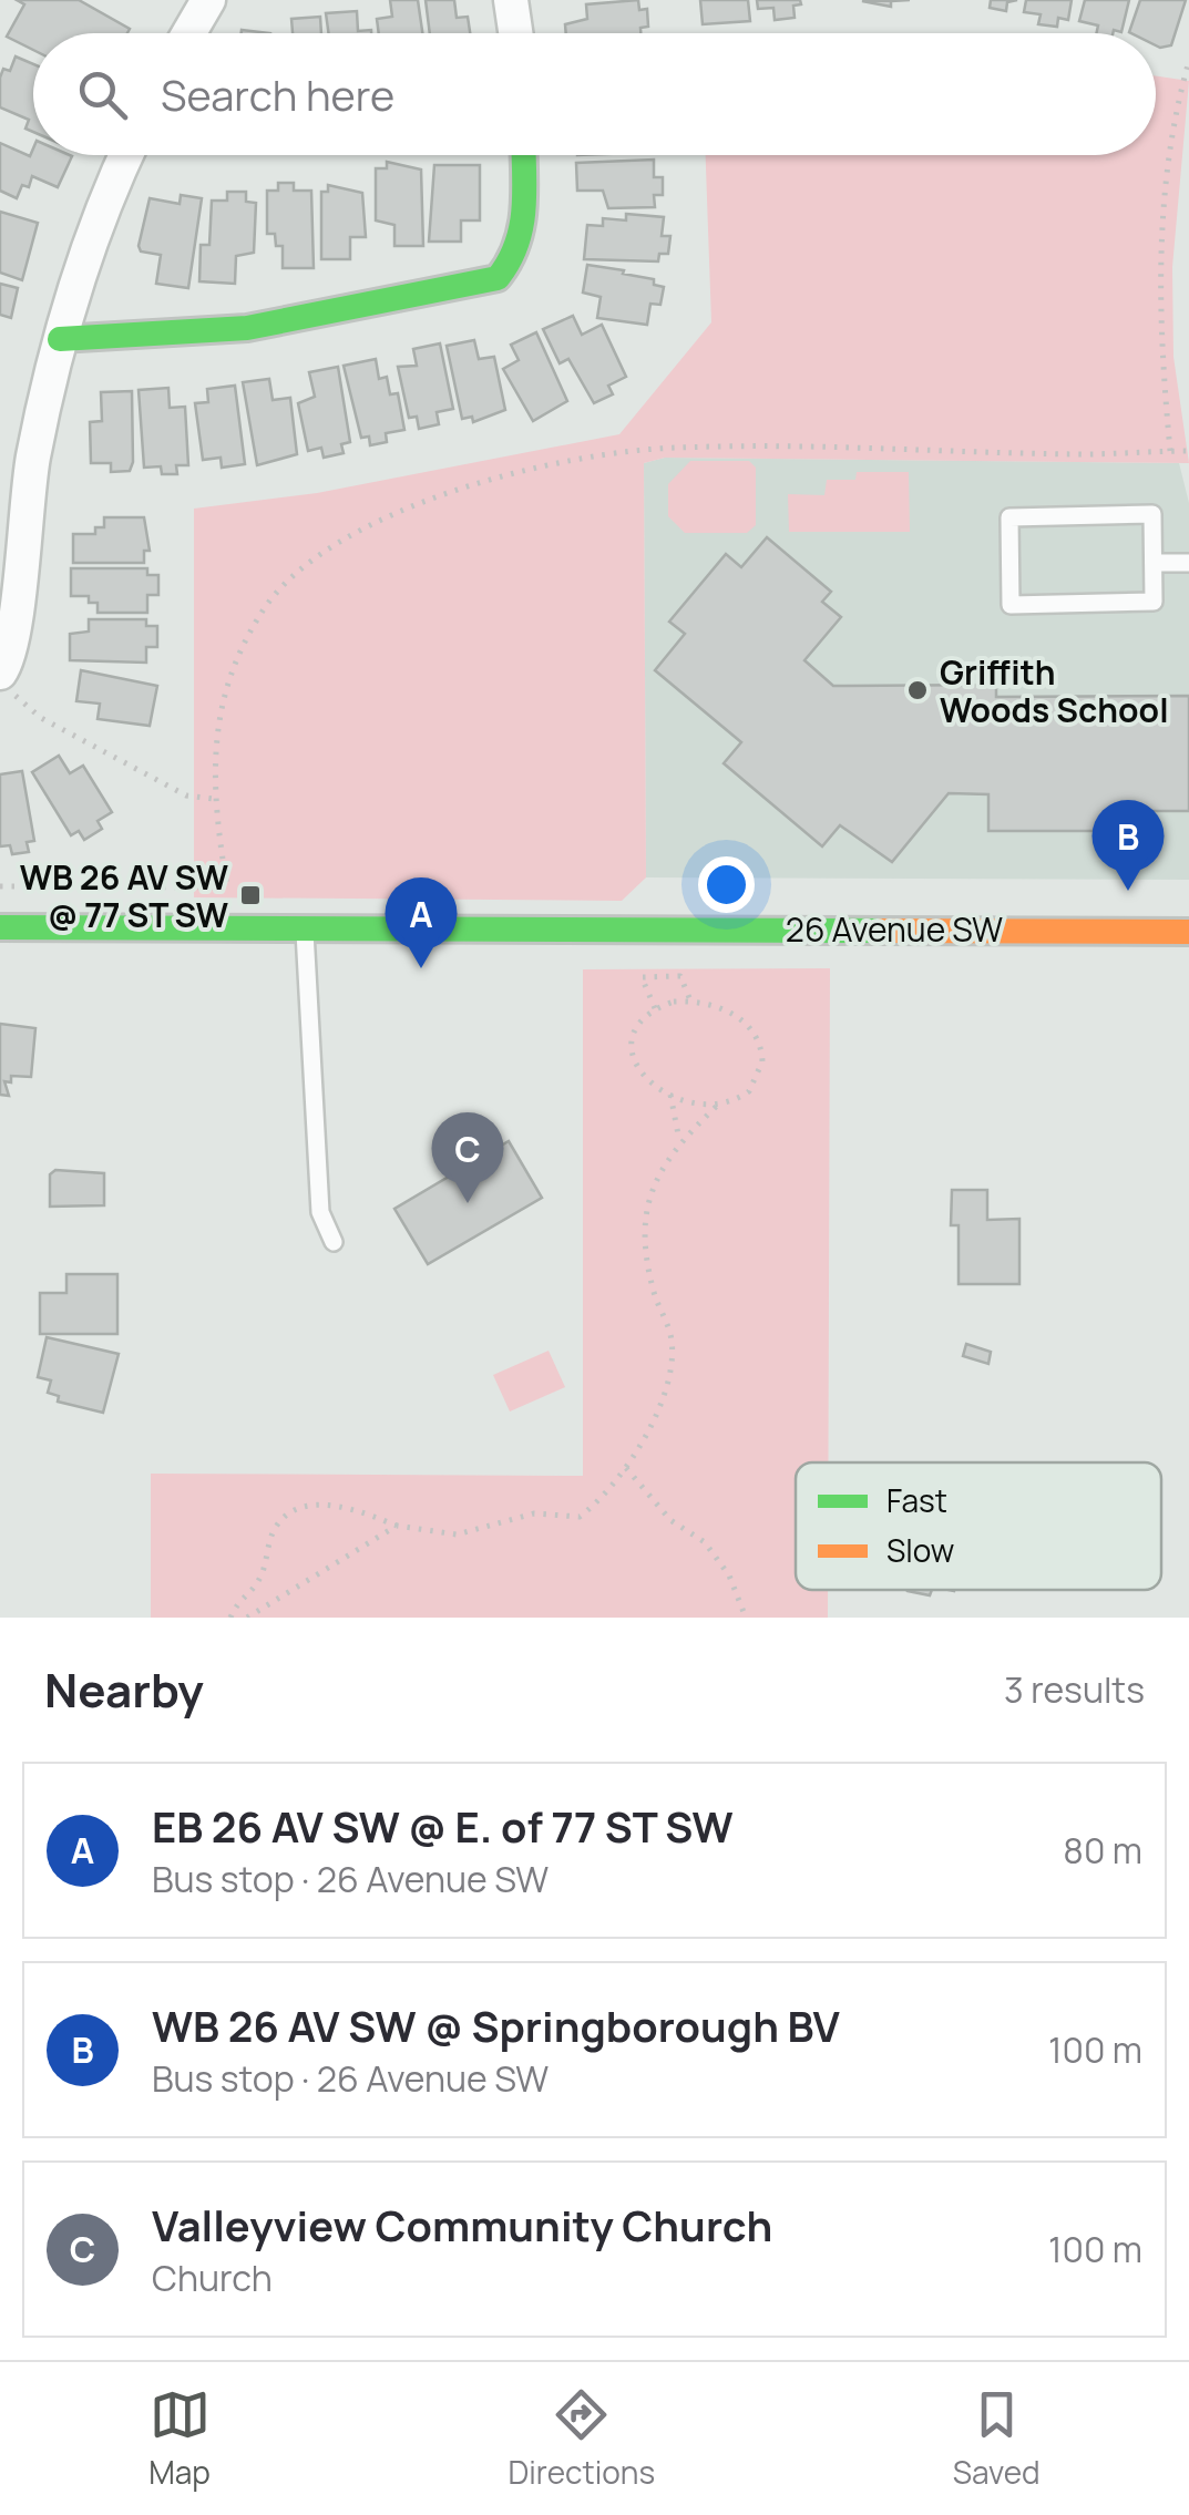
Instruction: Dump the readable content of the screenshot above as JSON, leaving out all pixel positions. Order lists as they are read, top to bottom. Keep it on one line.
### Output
{"streets":{"street":["26 Avenue SW"]},"places":{"other":["Griffith Woods School"],"transit":["WB 26 AV SW @ 77 ST SW"]},"legend":["Fast","Slow"],"page":{"search":"Search here","pins":["B","A","C"],"heading":["Nearby","3 results"],"list":[{"mark":"A","name":"EB 26 AV SW @ E. of 77 ST SW","note":"Bus stop · 26 Avenue SW","value":"80 m"},{"mark":"B","name":"WB 26 AV SW @ Springborough BV","note":"Bus stop · 26 Avenue SW","value":"100 m"},{"mark":"C","name":"Valleyview Community Church","note":"Church","value":"100 m"}],"nav":["Map","Directions","Saved"]}}
